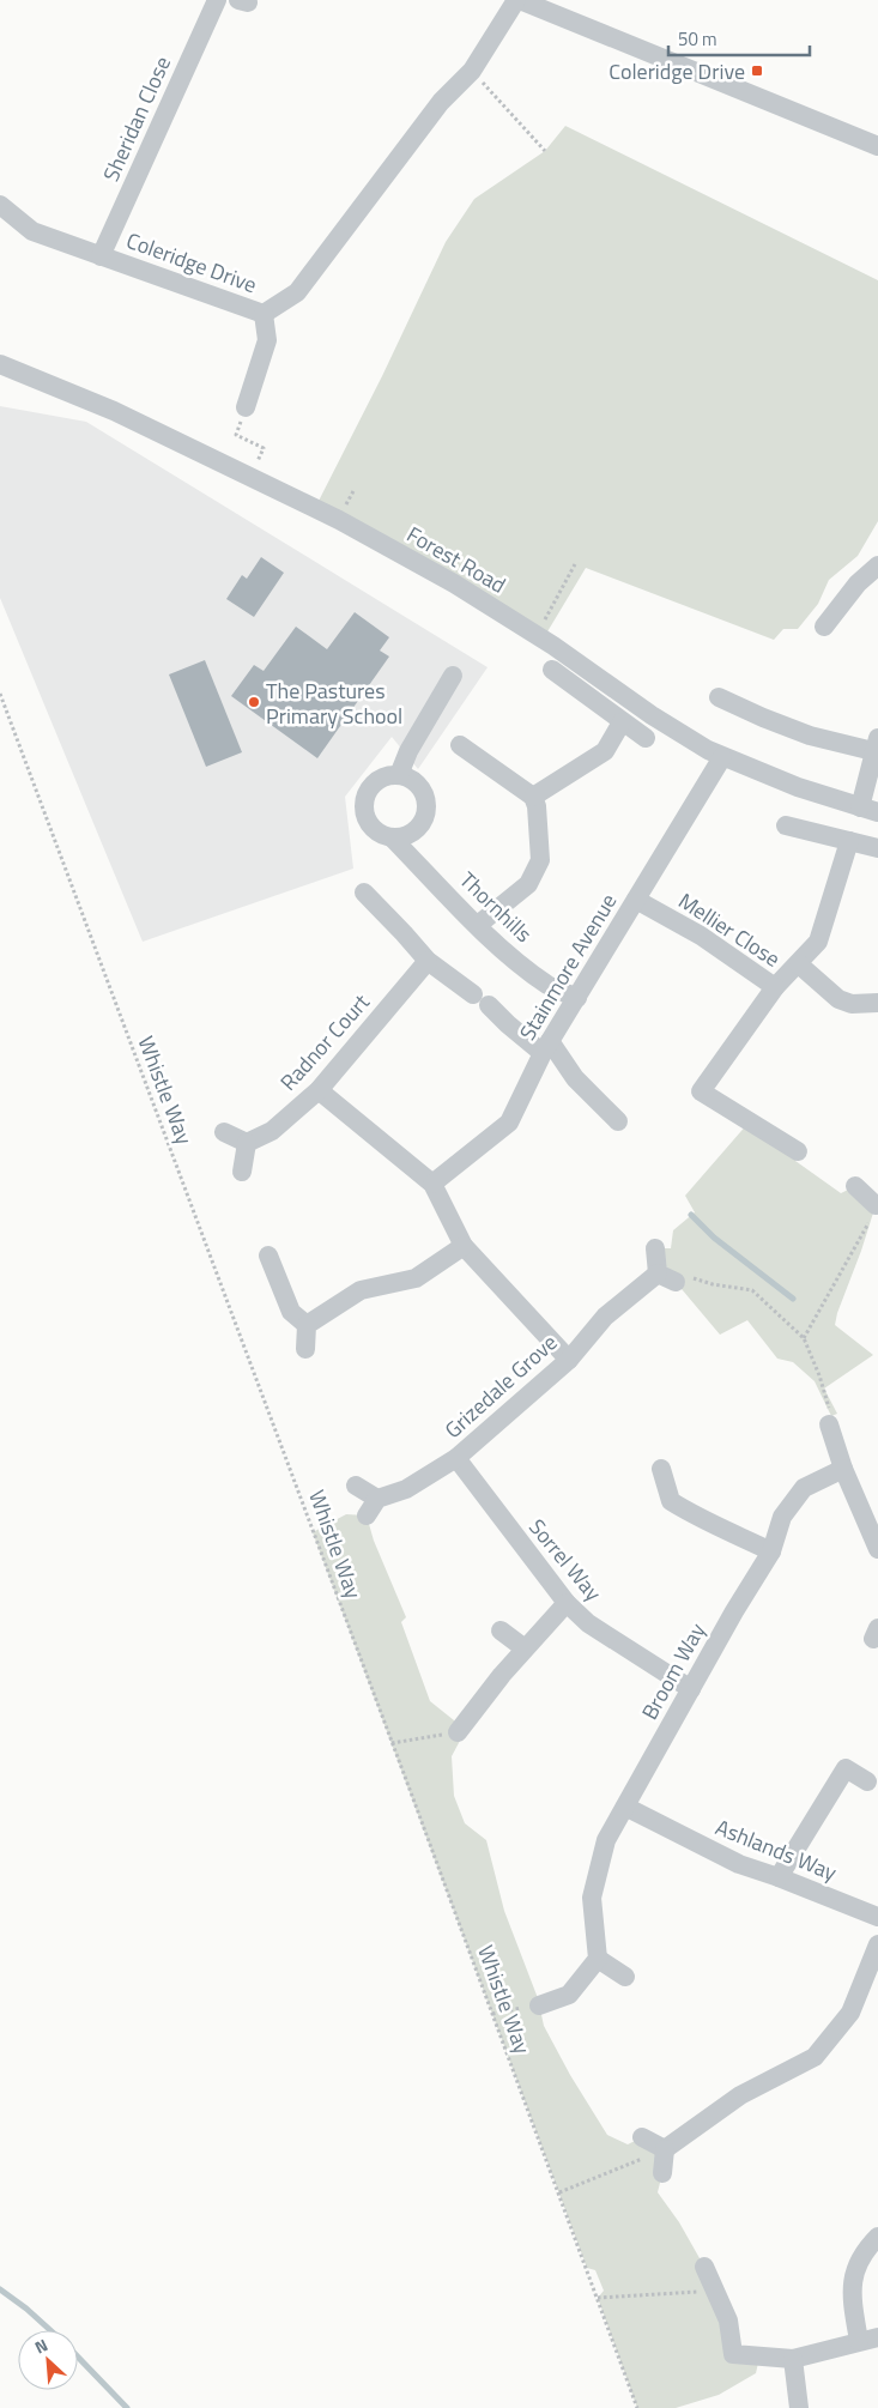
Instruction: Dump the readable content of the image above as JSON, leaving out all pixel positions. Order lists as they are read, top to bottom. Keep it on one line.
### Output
{"streets":{"street":["Sheridan Close","Coleridge Drive","Forest Road","Thornhills","Mellier Close","Stainmore Avenue","Radnor Court","Grizedale Grove","Sorrel Way","Broom Way","Ashlands Way"],"path":["Whistle Way"]},"crossings":[["Sheridan Close","Coleridge Drive"],["Forest Road","Stainmore Avenue"],["Thornhills","Stainmore Avenue"],["Mellier Close","Stainmore Avenue"],["Grizedale Grove","Sorrel Way"],["Sorrel Way","Broom Way"],["Broom Way","Ashlands Way"]],"places":{"transit":["Coleridge Drive"],"other":["The Pastures Primary School"]},"scale_bar":"50 m","north":"top left"}
